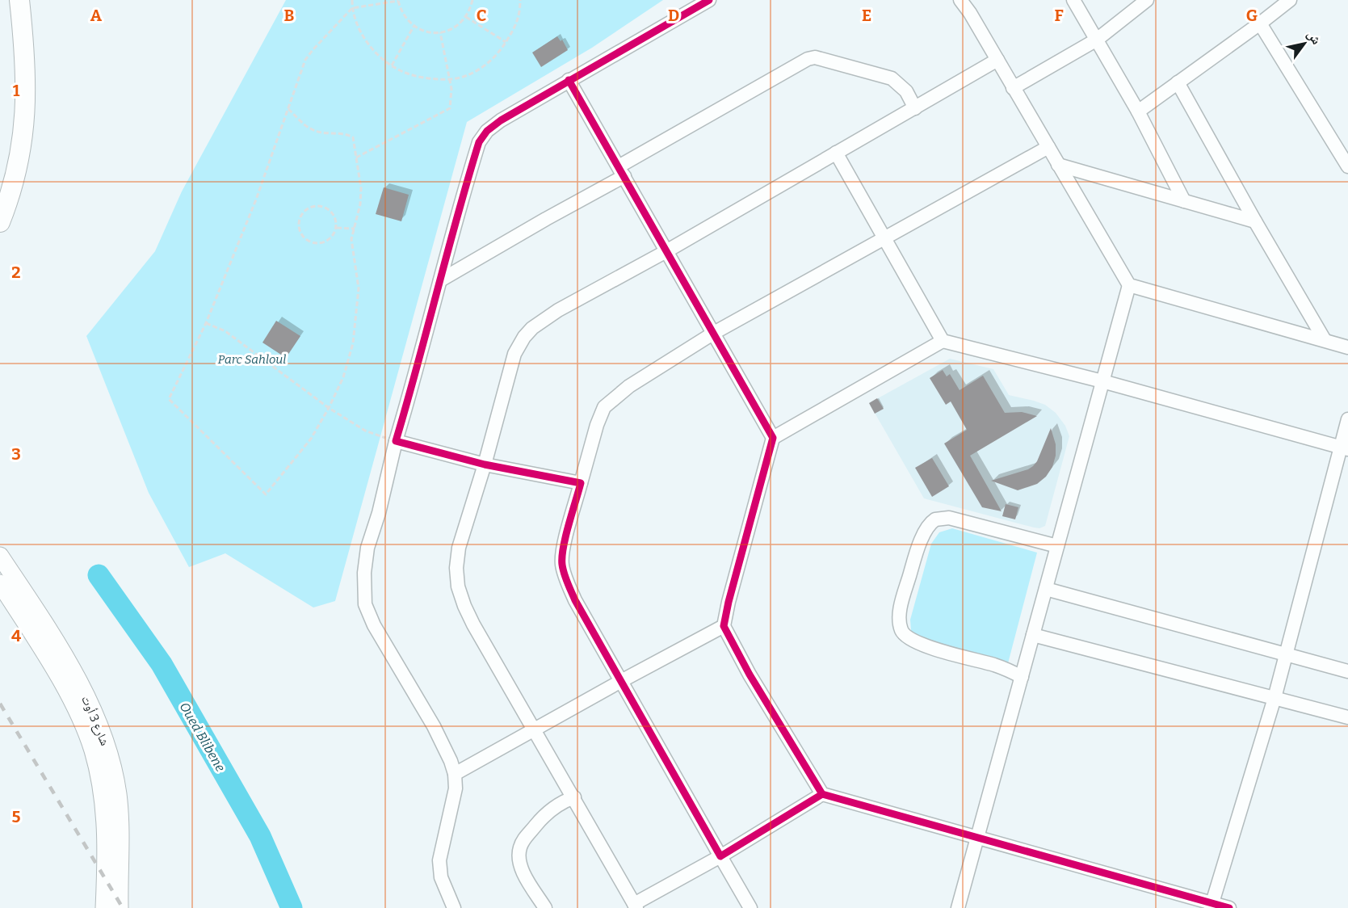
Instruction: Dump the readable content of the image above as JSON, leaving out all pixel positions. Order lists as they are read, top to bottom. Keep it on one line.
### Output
{"streets":{"main road":["شارع 3 أوت"]},"water":["Oued Blibene"],"parks":["Parc Sahloul"],"north":"top right","grid":{"columns":["A","B","C","D","E","F","G"],"rows":["1","2","3","4","5"]}}
